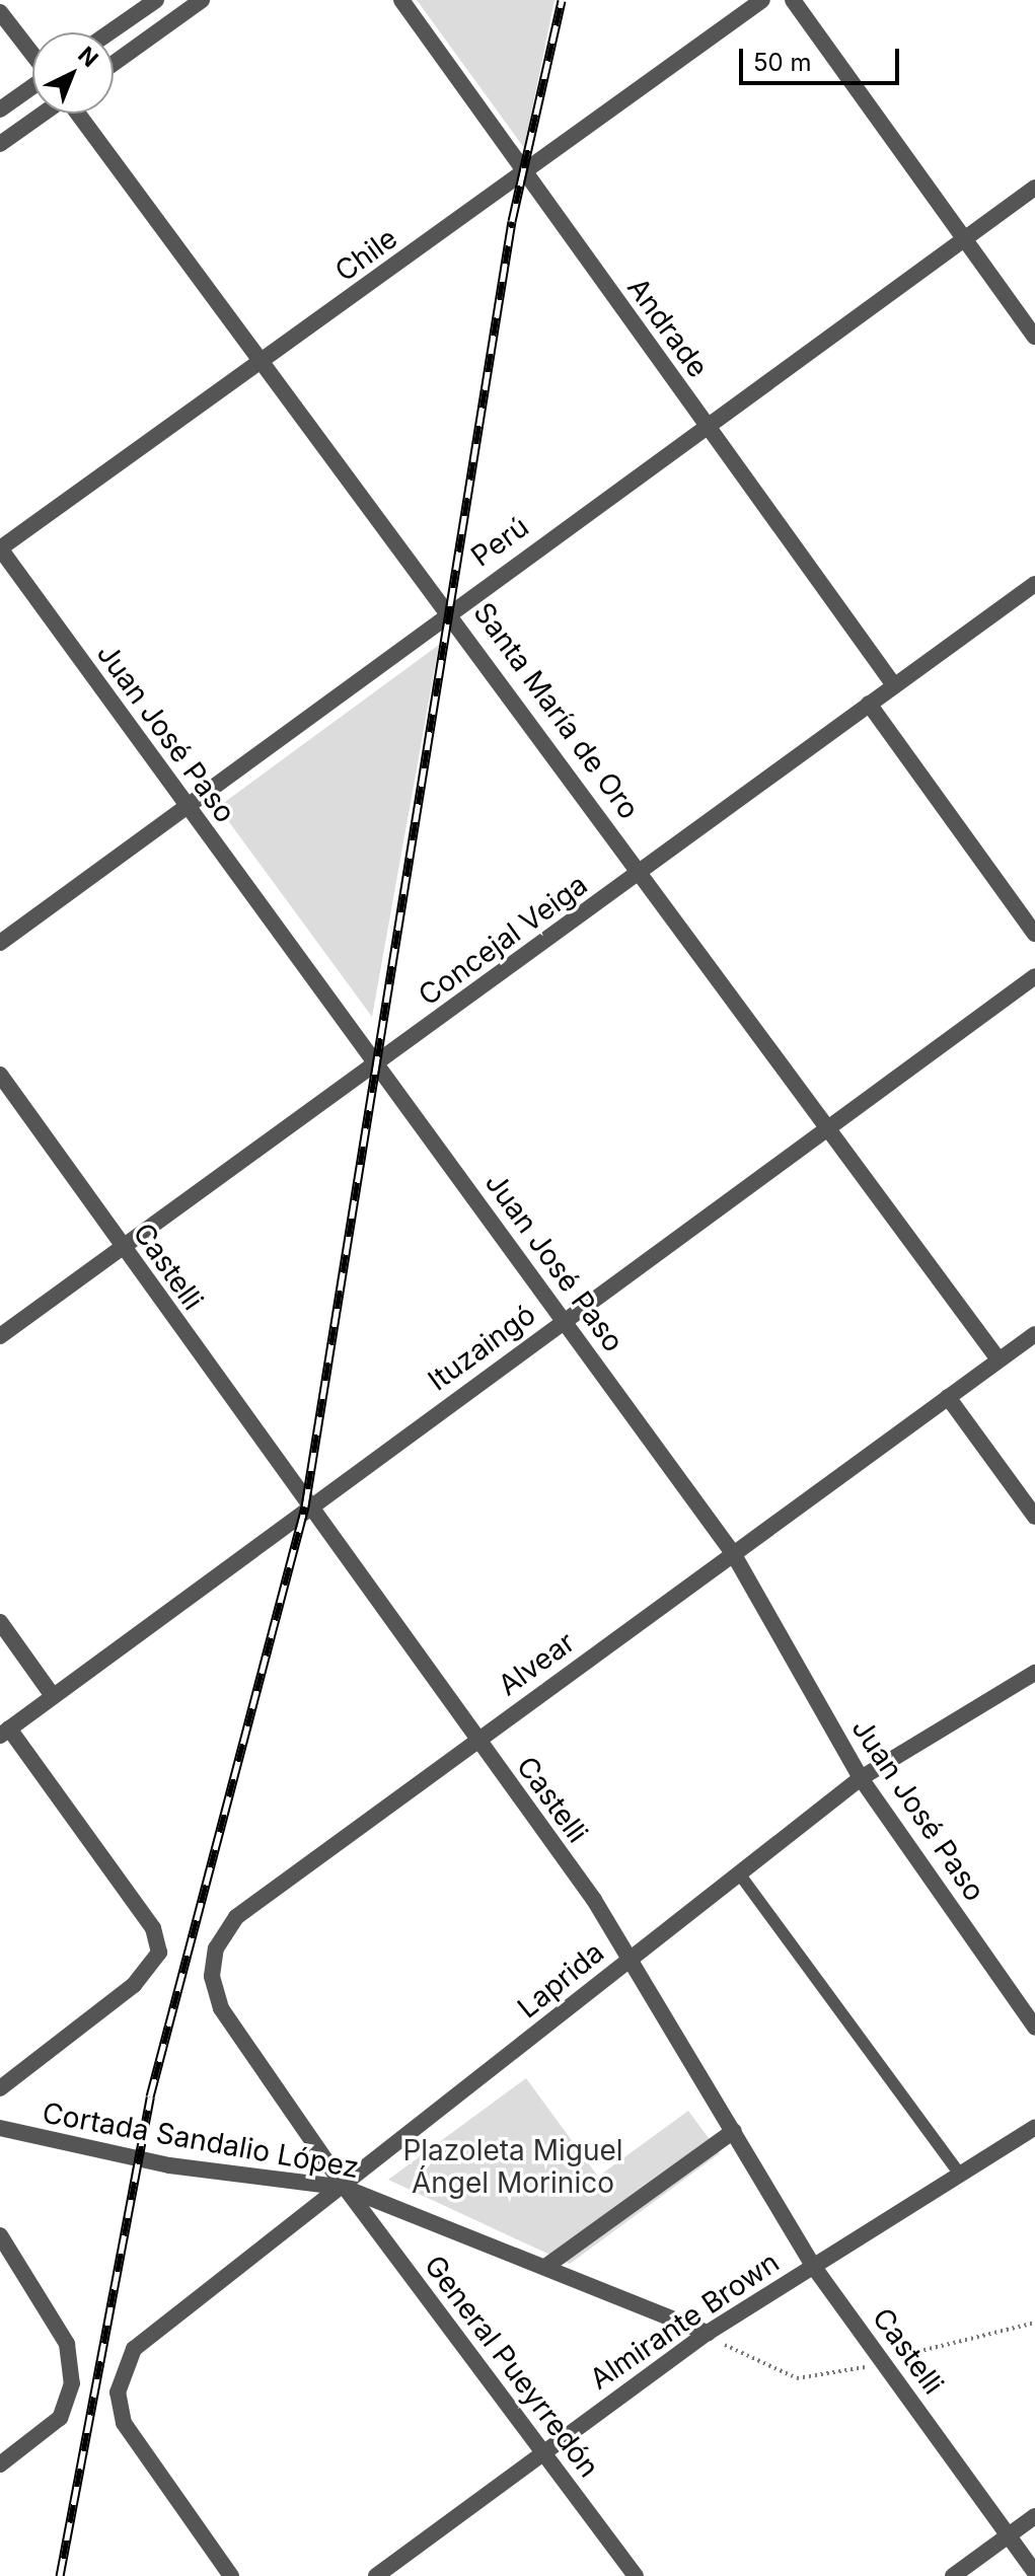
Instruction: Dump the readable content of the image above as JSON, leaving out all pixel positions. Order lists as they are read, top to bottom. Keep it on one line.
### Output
{"streets":{"street":["Chile","Andrade","Perú","Santa María de Oro","Juan José Paso","Concejal Veiga","Castelli","Ituzaingó","Alvear","Laprida","Cortada Sandalio López","Almirante Brown","General Pueyrredón"]},"crossings":[["Chile","Andrade"],["Chile","Santa María de Oro"],["Chile","Juan José Paso"],["Andrade","Perú"],["Andrade","Concejal Veiga"],["Perú","Santa María de Oro"],["Perú","Juan José Paso"],["Santa María de Oro","Concejal Veiga"],["Santa María de Oro","Ituzaingó"],["Santa María de Oro","Alvear"],["Juan José Paso","Concejal Veiga"],["Juan José Paso","Ituzaingó"],["Juan José Paso","Alvear"],["Juan José Paso","Laprida"],["Concejal Veiga","Castelli"],["Castelli","Ituzaingó"],["Castelli","Alvear"],["Castelli","Laprida"],["Castelli","Almirante Brown"],["Alvear","General Pueyrredón"],["Laprida","Cortada Sandalio López"],["Laprida","General Pueyrredón"],["Cortada Sandalio López","Almirante Brown"],["Cortada Sandalio López","General Pueyrredón"],["Almirante Brown","General Pueyrredón"]],"parks":["Plazoleta Miguel Ángel Morinico"],"scale_bar":"50 m","north":"top right"}
